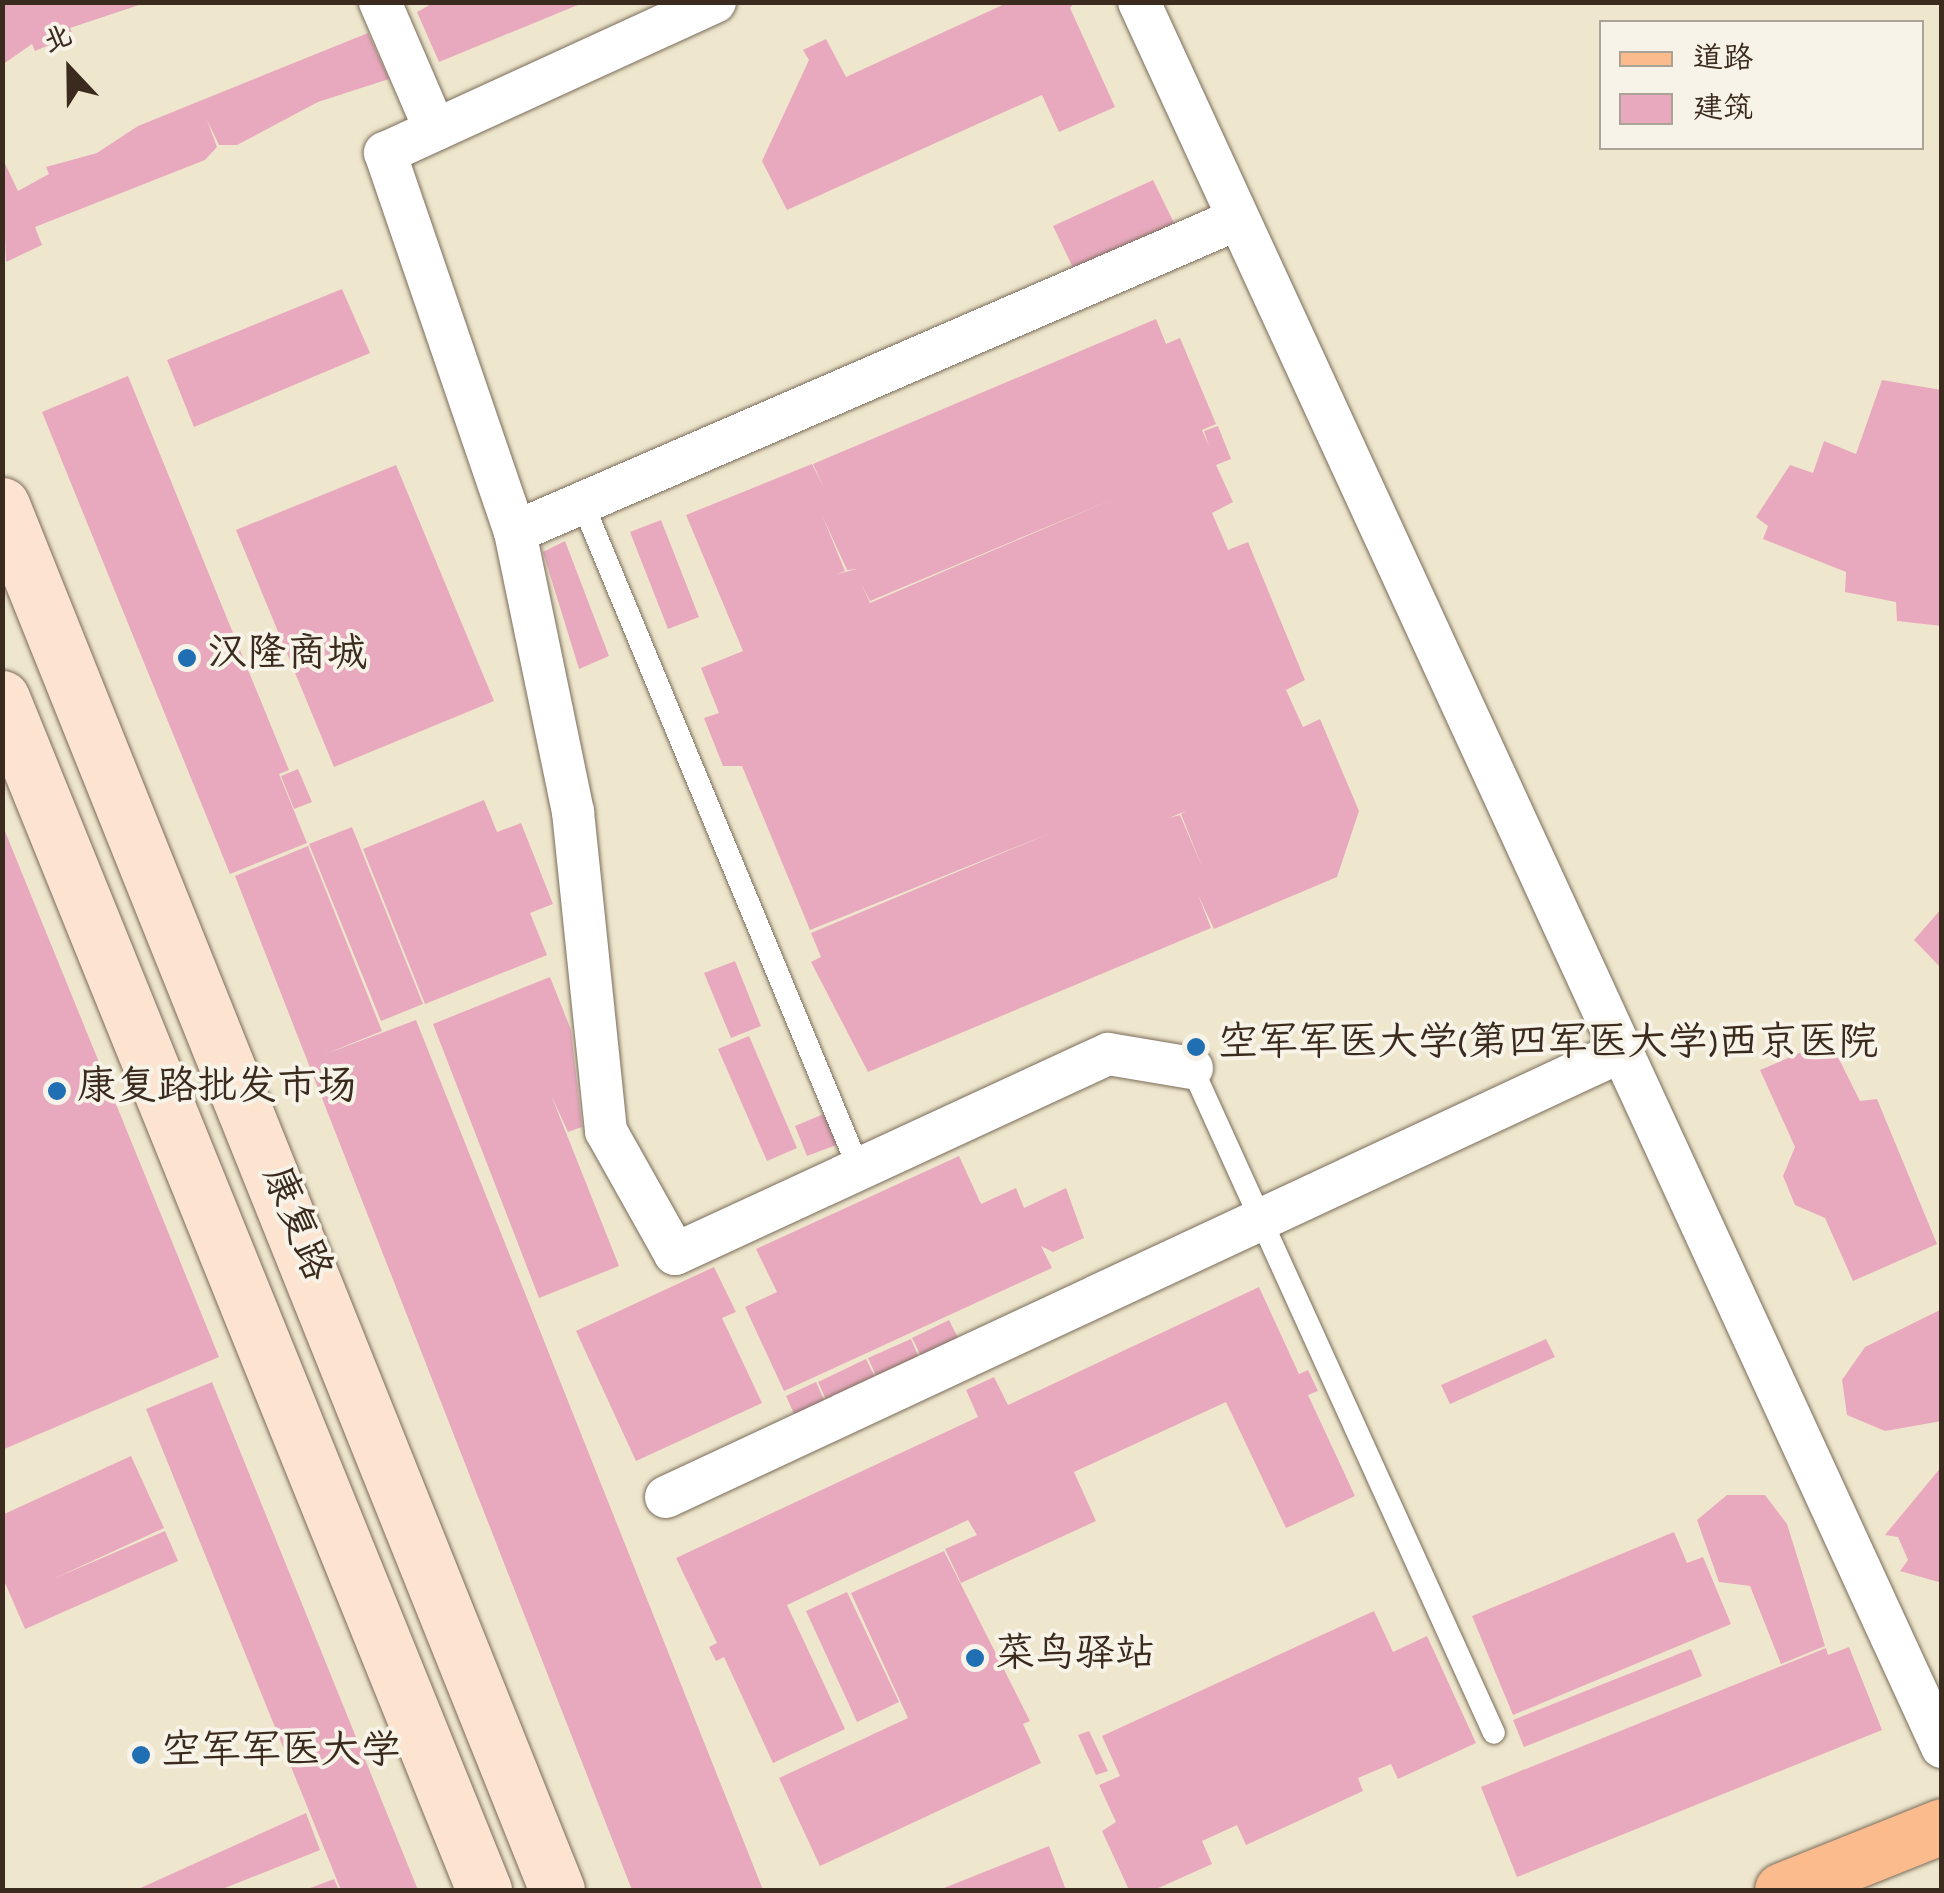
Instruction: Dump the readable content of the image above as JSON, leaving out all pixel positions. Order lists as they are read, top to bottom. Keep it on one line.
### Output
{"streets":{"main road":["康复路"]},"places":["汉隆商城","空军军医大学(第四军医大学)西京医院","康复路批发市场","菜鸟驿站","空军军医大学"],"legend":["道路","建筑"],"north":"top"}
